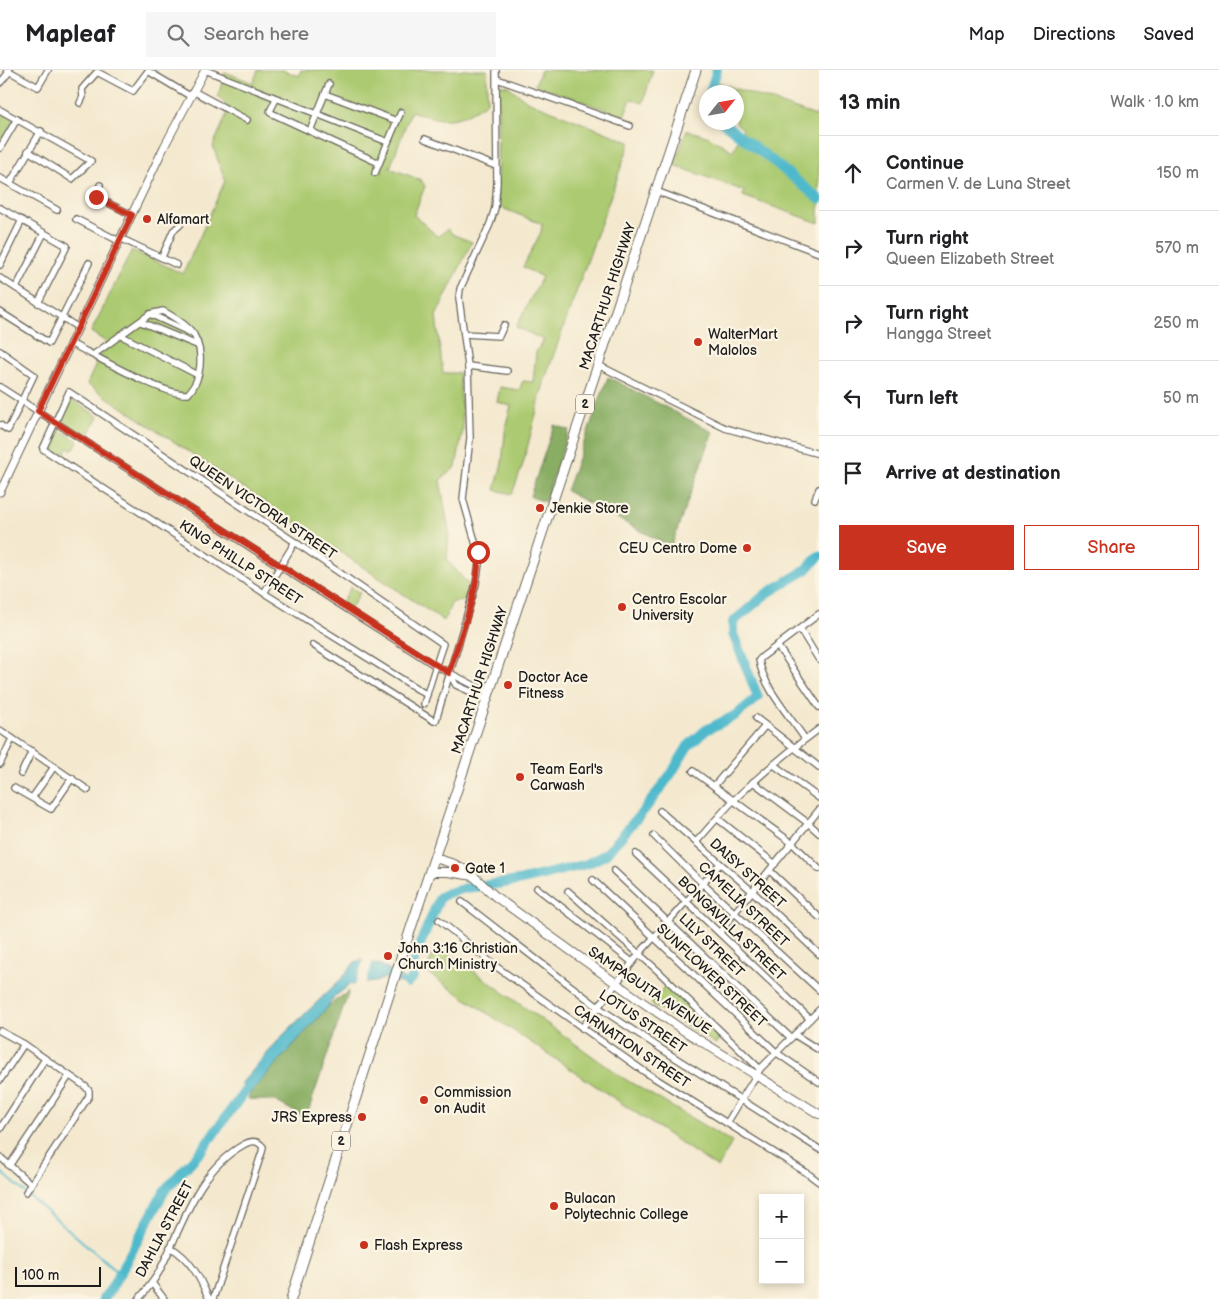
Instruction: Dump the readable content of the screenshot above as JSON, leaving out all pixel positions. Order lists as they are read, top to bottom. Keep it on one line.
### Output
{"streets":{"highway":["MACARTHUR HIGHWAY","2"],"main road":["SAMPAGUITA AVENUE"],"street":["QUEEN VICTORIA STREET","KING PHILLP STREET","DAISY STREET","CAMELIA STREET","BONGAVILLA STREET","LILY STREET","SUNFLOWER STREET","LOTUS STREET","CARNATION STREET","DAHLIA STREET"]},"crossings":[["MACARTHUR HIGHWAY","SAMPAGUITA AVENUE"],["QUEEN VICTORIA STREET","KING PHILLP STREET"]],"places":["Alfamart","WalterMart Malolos","Jenkie Store","CEU Centro Dome","Centro Escolar University","Doctor Ace Fitness","Team Earl's Carwash","Gate 1","John 3:16 Christian Church Ministry","Commission on Audit","JRS Express","Bulacan Polytechnic College","Flash Express"],"scale_bar":"100 m","north":"top right","page":{"header":"Mapleaf","search":"Search here","nav":["Map","Directions","Saved"],"heading":["13 min","Walk · 1.0 km"],"list":[["Continue","Carmen V. de Luna Street","150 m"],["Turn right","Queen Elizabeth Street","570 m"],["Turn right","Hangga Street","250 m"],["Turn left","50 m"],"Arrive at destination"],"buttons":["Save","Share"],"map_buttons":["+","−"],"scale":"100 m"}}
